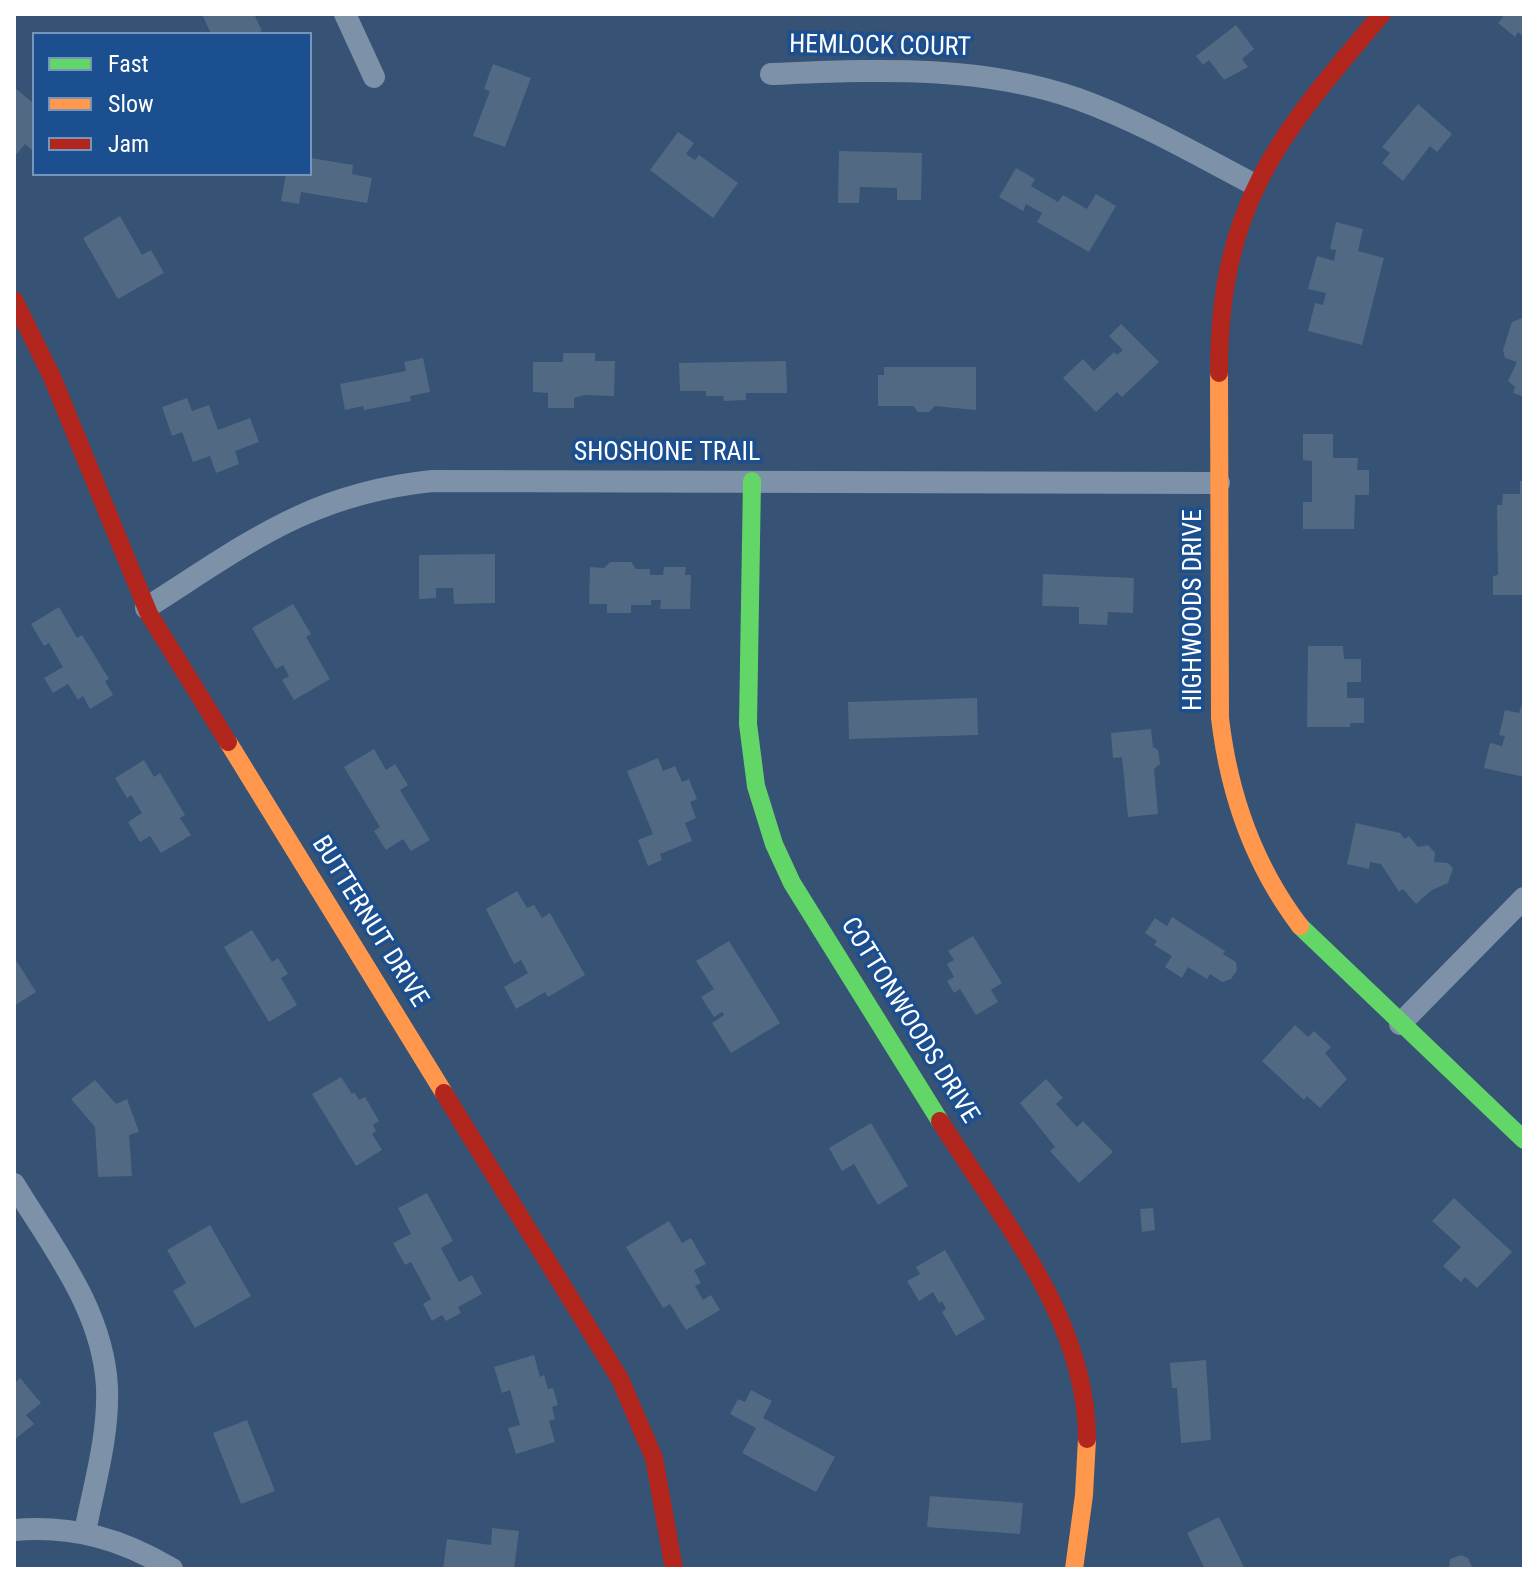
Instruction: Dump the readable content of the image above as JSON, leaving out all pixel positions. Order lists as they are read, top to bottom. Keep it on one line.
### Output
{"streets":{"street":["HEMLOCK COURT","SHOSHONE TRAIL","HIGHWOODS DRIVE","BUTTERNUT DRIVE","COTTONWOODS DRIVE"]},"crossings":[["HEMLOCK COURT","HIGHWOODS DRIVE"],["SHOSHONE TRAIL","HIGHWOODS DRIVE"],["SHOSHONE TRAIL","BUTTERNUT DRIVE"],["SHOSHONE TRAIL","COTTONWOODS DRIVE"]],"legend":["Fast","Slow","Jam"]}
